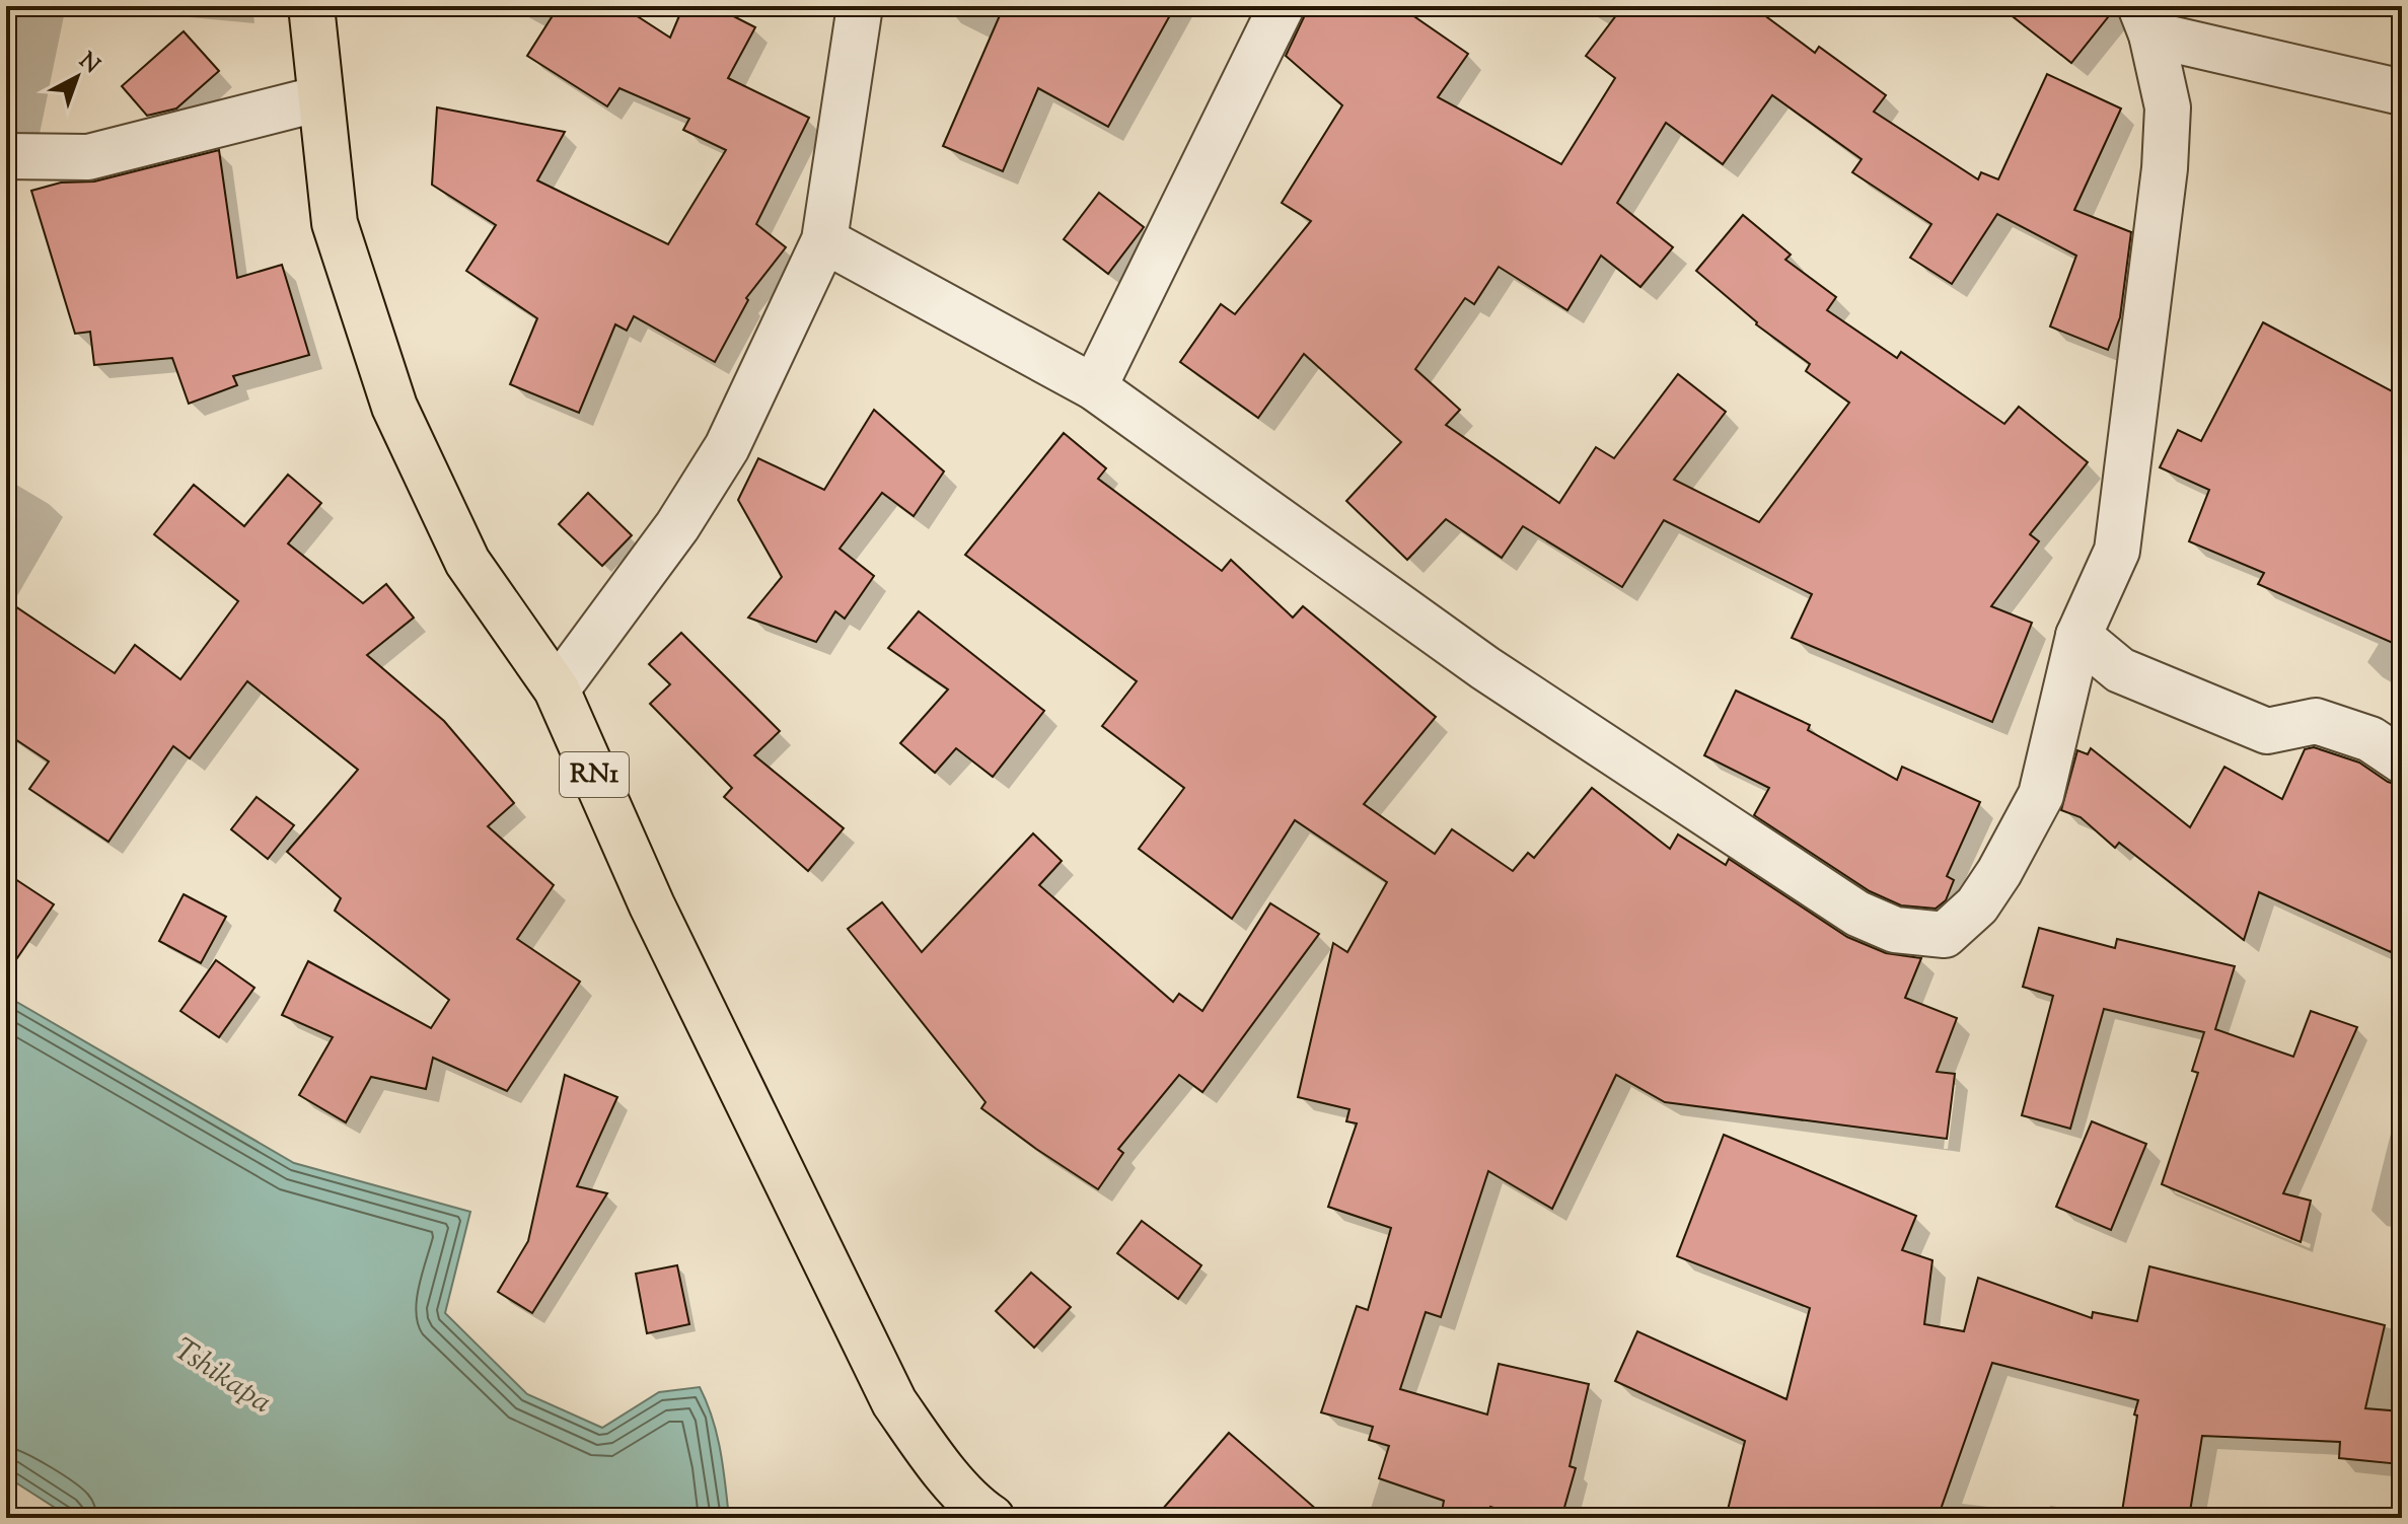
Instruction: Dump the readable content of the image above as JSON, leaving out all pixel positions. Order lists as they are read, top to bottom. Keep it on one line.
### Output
{"streets":{"highway":["RN1"]},"water":["Tshikapa"],"north":"top right"}
